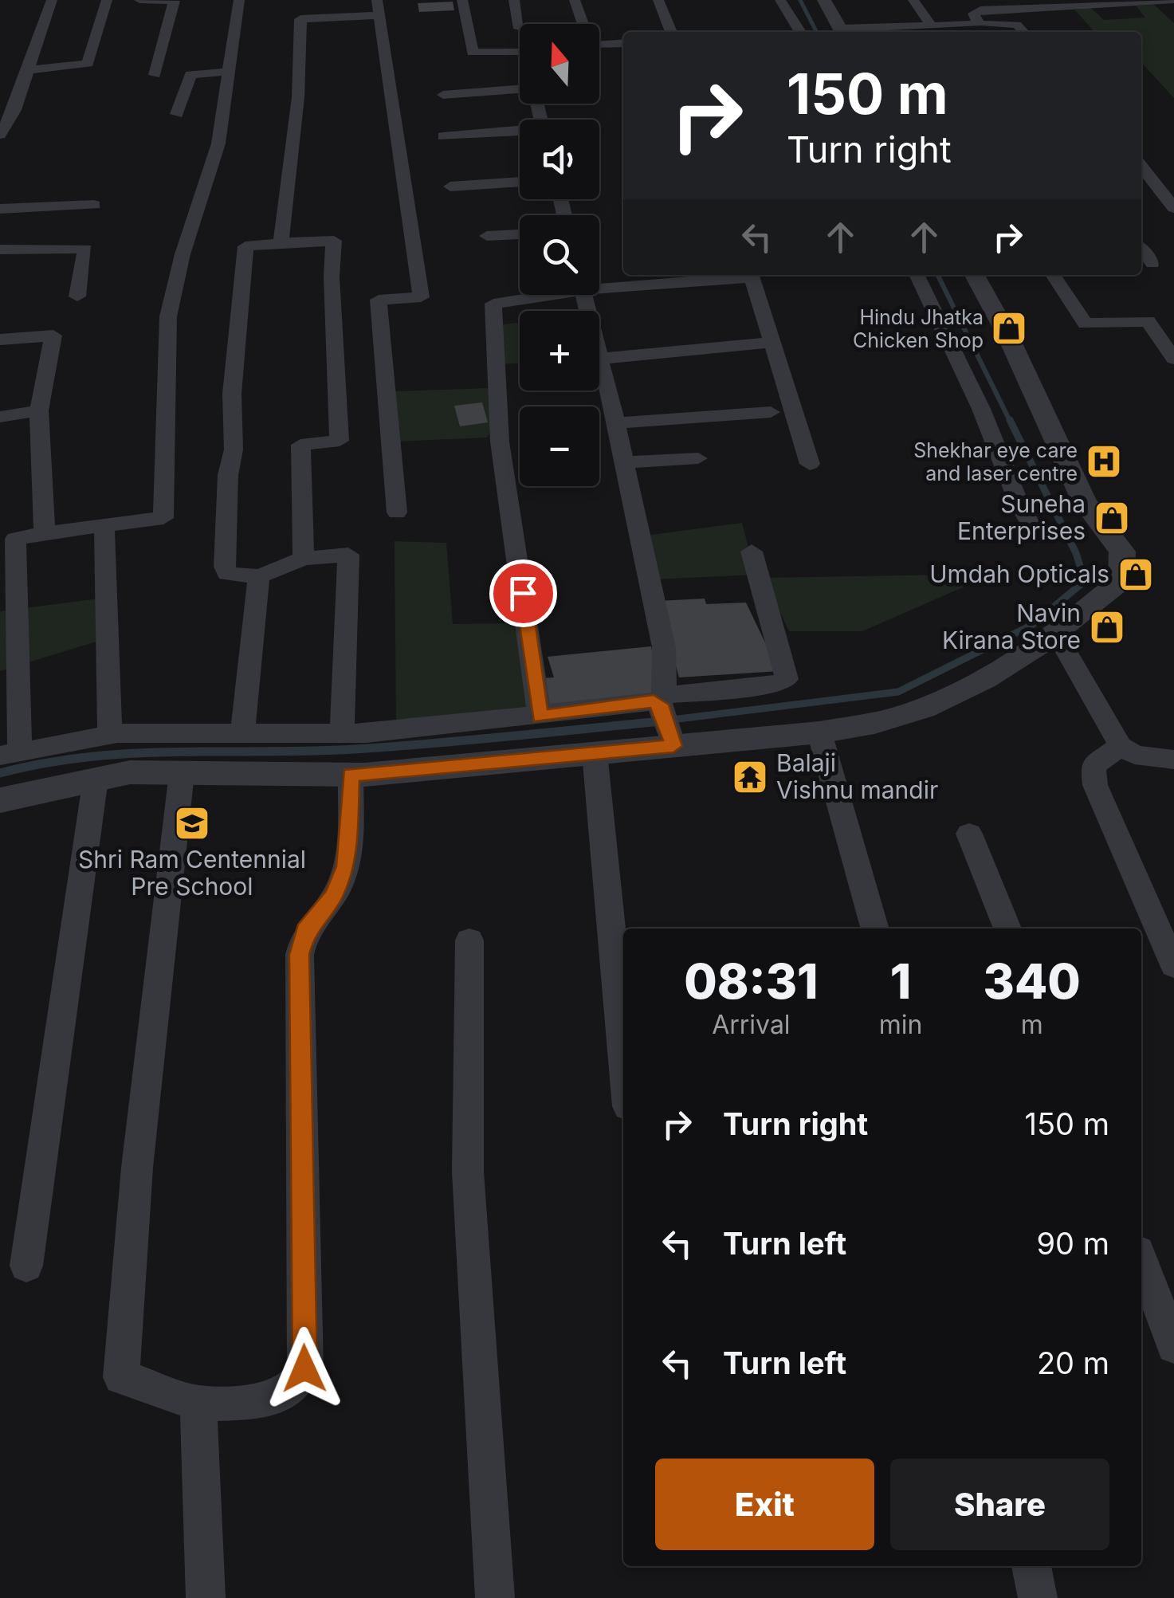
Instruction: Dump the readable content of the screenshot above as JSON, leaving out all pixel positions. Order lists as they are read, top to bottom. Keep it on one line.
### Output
{"places":{"shop":["Hindu Jhatka Chicken Shop","Suneha Enterprises","Umdah Opticals","Navin Kirana Store"],"hospital":["Shekhar eye care and laser centre"],"temple":["Balaji Vishnu mandir"],"school or university":["Shri Ram Centennial Pre School"]},"north":"top","page":{"map_buttons":["+","−"],"turn":["150 m","Turn right"],"eta":["08:31","Arrival","1","min","340","m"],"list":[{"name":"Turn right","value":"150 m"},{"name":"Turn left","value":"90 m"},{"name":"Turn left","value":"20 m"}],"buttons":["Exit","Share"]}}
